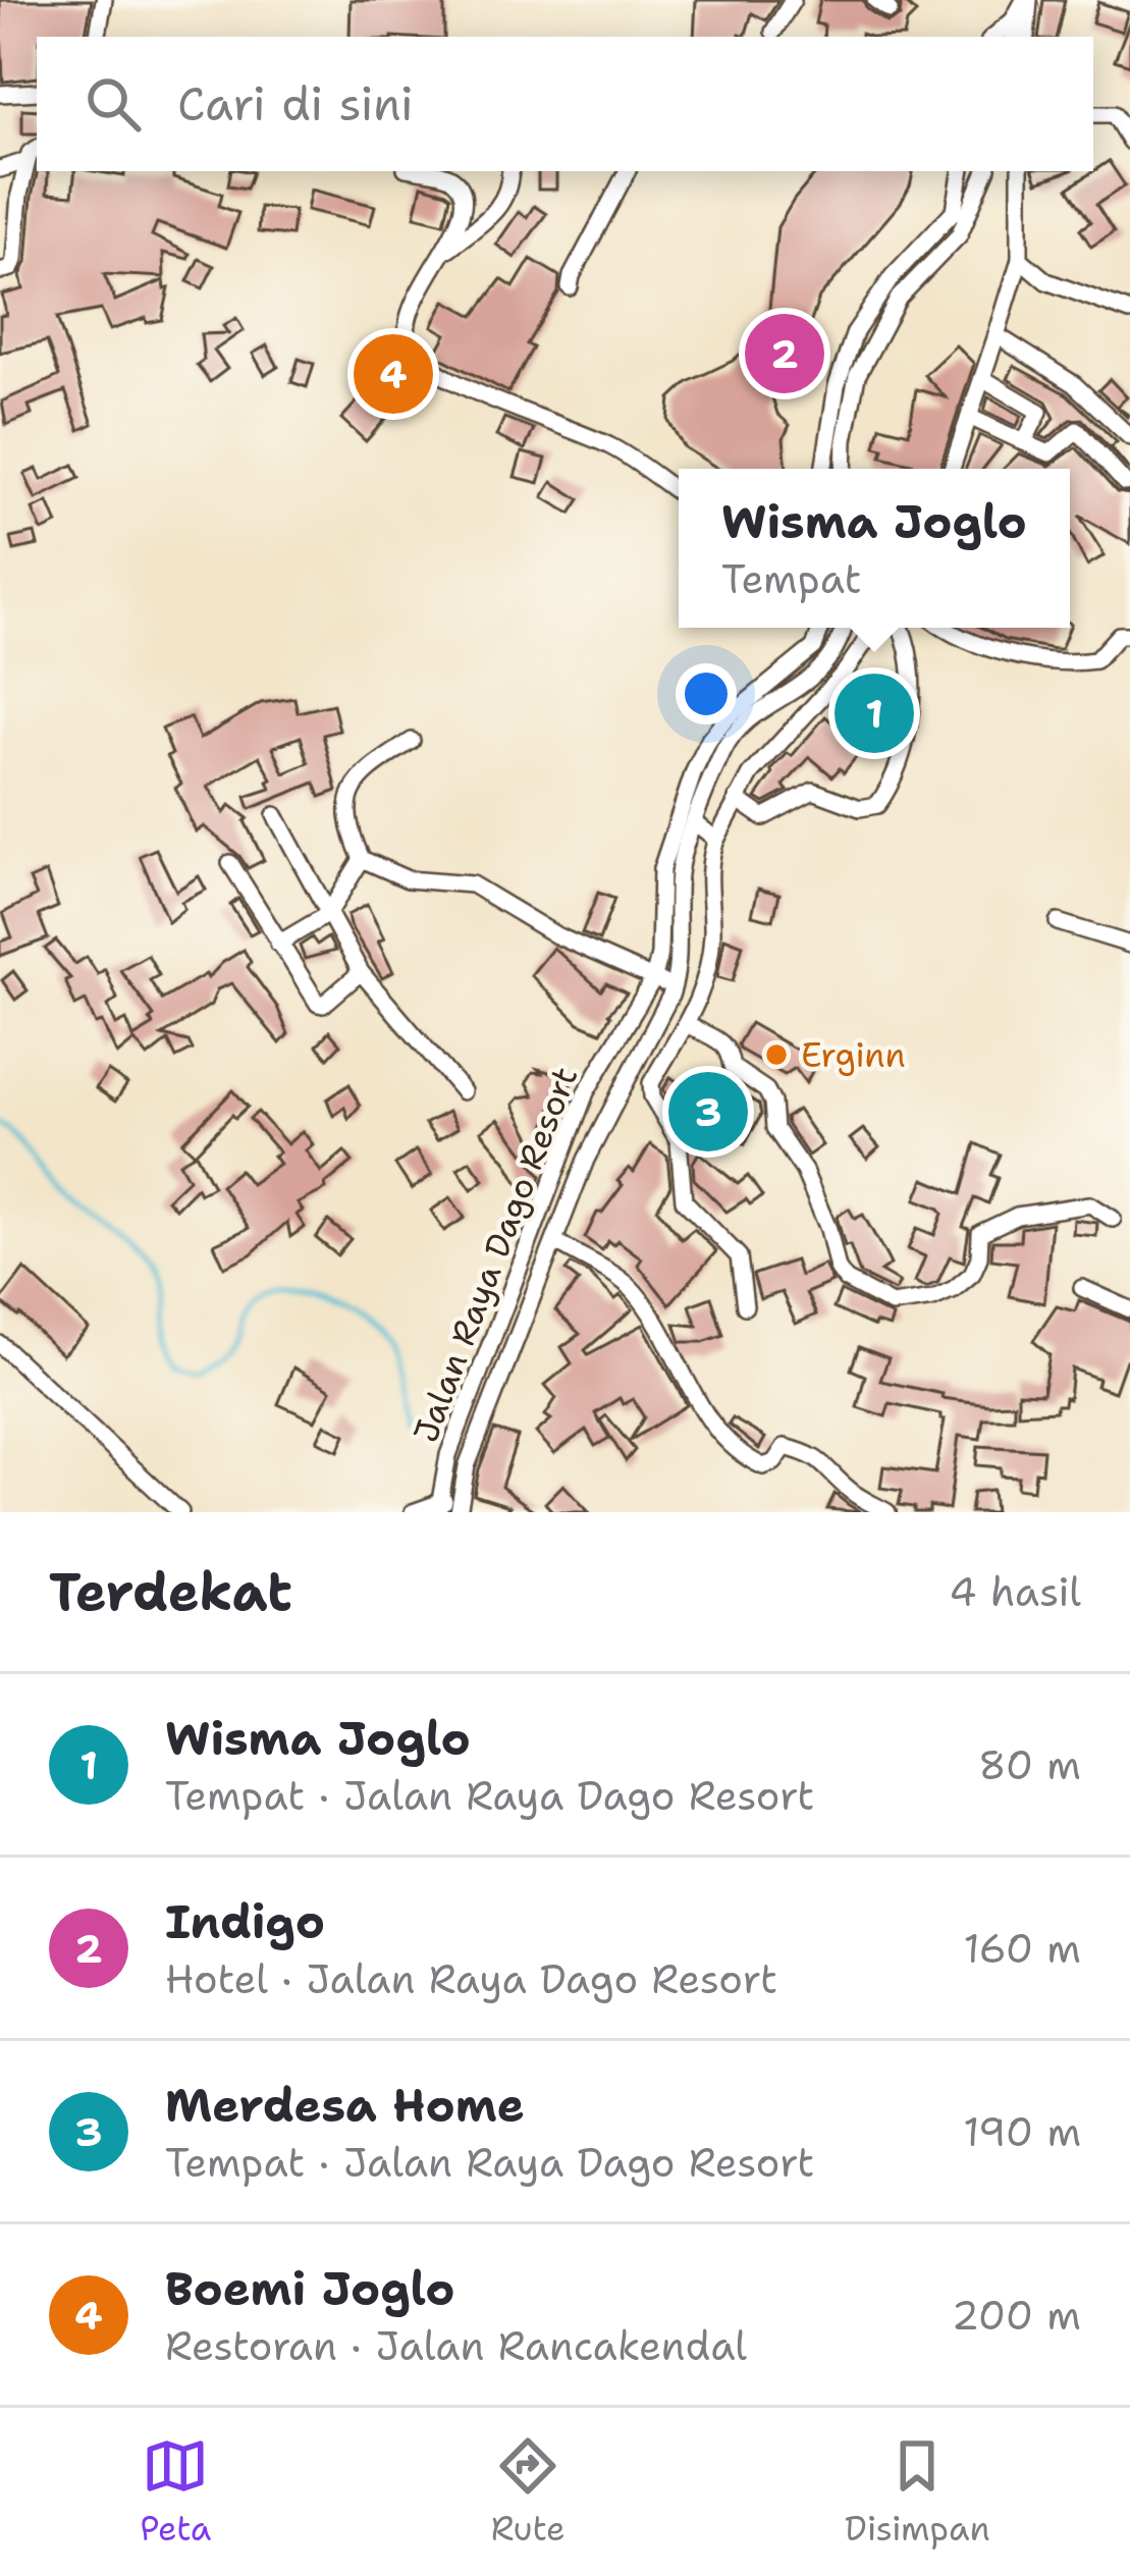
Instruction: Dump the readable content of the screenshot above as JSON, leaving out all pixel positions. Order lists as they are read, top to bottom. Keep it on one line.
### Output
{"streets":{"street":["Jalan Raya Dago Resort"]},"places":["Erginn"],"page":{"search":"Cari di sini","pins":["2","4","1","3"],"popup":["Wisma Joglo","Tempat"],"heading":["Terdekat","4 hasil"],"list":[{"mark":"1","name":"Wisma Joglo","note":"Tempat · Jalan Raya Dago Resort","value":"80 m"},{"mark":"2","name":"Indigo","note":"Hotel · Jalan Raya Dago Resort","value":"160 m"},{"mark":"3","name":"Merdesa Home","note":"Tempat · Jalan Raya Dago Resort","value":"190 m"},{"mark":"4","name":"Boemi Joglo","note":"Restoran · Jalan Rancakendal","value":"200 m"}],"nav":["Peta","Rute","Disimpan"]}}
